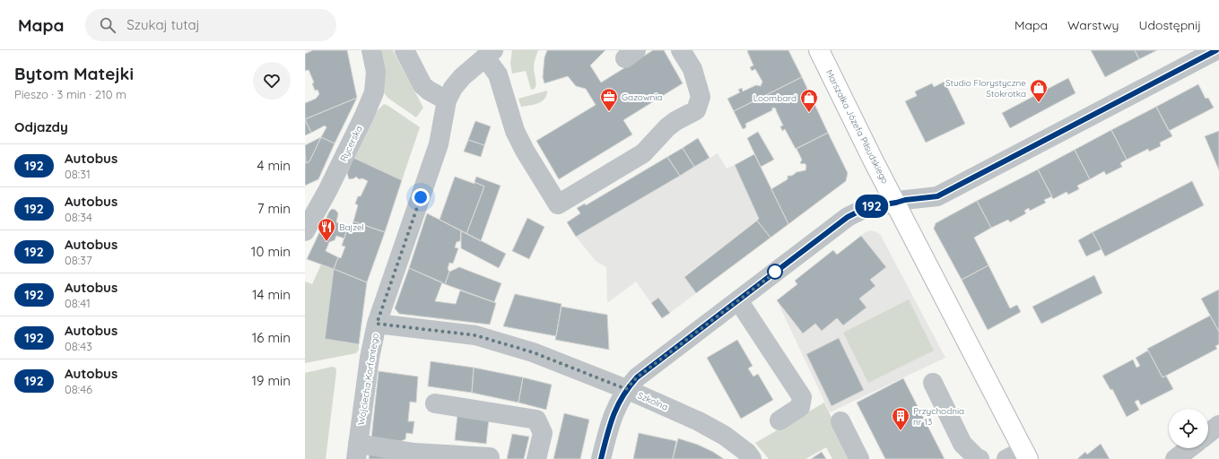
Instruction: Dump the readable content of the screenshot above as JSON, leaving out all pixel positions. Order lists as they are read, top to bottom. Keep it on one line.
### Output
{"streets":{"main road":["Marszałka Józefa Piłsudskiego"],"street":["Rycerska","Wojciecha Korfantego","Szkolna"]},"crossings":[["Wojciecha Korfantego","Szkolna"]],"places":{"shop":["Studio Florystyczne Stokrotka","Loombard"],"office":["Gazownia"],"restaurant":["Bajzel"],"building":["Przychodnia nr 13"]},"lines":["bus line 192"],"page":{"header":"Mapa","search":"Szukaj tutaj","nav":["Mapa","Warstwy","Udostępnij"],"heading":[["Bytom Matejki","Pieszo · 3 min · 210 m"],"Odjazdy"],"on_map":"192","list":[{"mark":"192","name":"Autobus","note":"08:31","value":"4 min"},{"mark":"192","name":"Autobus","note":"08:34","value":"7 min"},{"mark":"192","name":"Autobus","note":"08:37","value":"10 min"},{"mark":"192","name":"Autobus","note":"08:41","value":"14 min"},{"mark":"192","name":"Autobus","note":"08:43","value":"16 min"},{"mark":"192","name":"Autobus","note":"08:46","value":"19 min"}]}}
